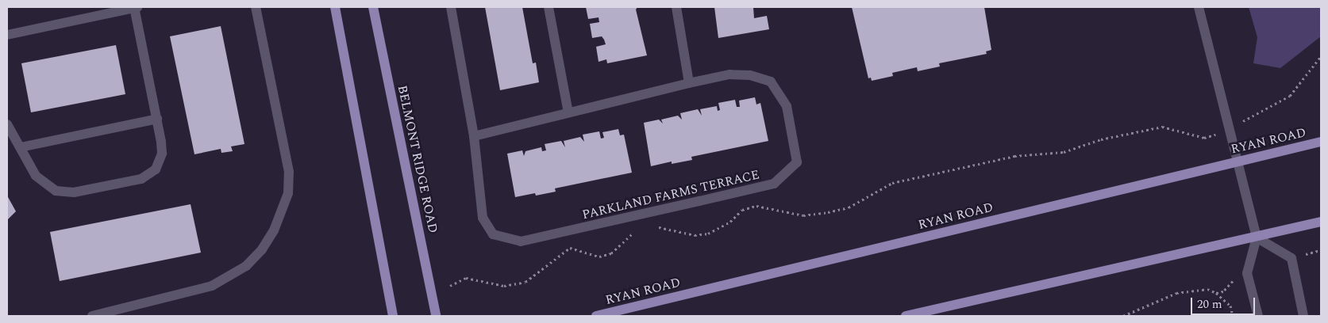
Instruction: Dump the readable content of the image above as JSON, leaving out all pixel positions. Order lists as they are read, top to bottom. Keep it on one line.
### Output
{"streets":{"main road":["RYAN ROAD","BELMONT RIDGE ROAD"],"street":["PARKLAND FARMS TERRACE"]},"scale_bar":"20 m"}
